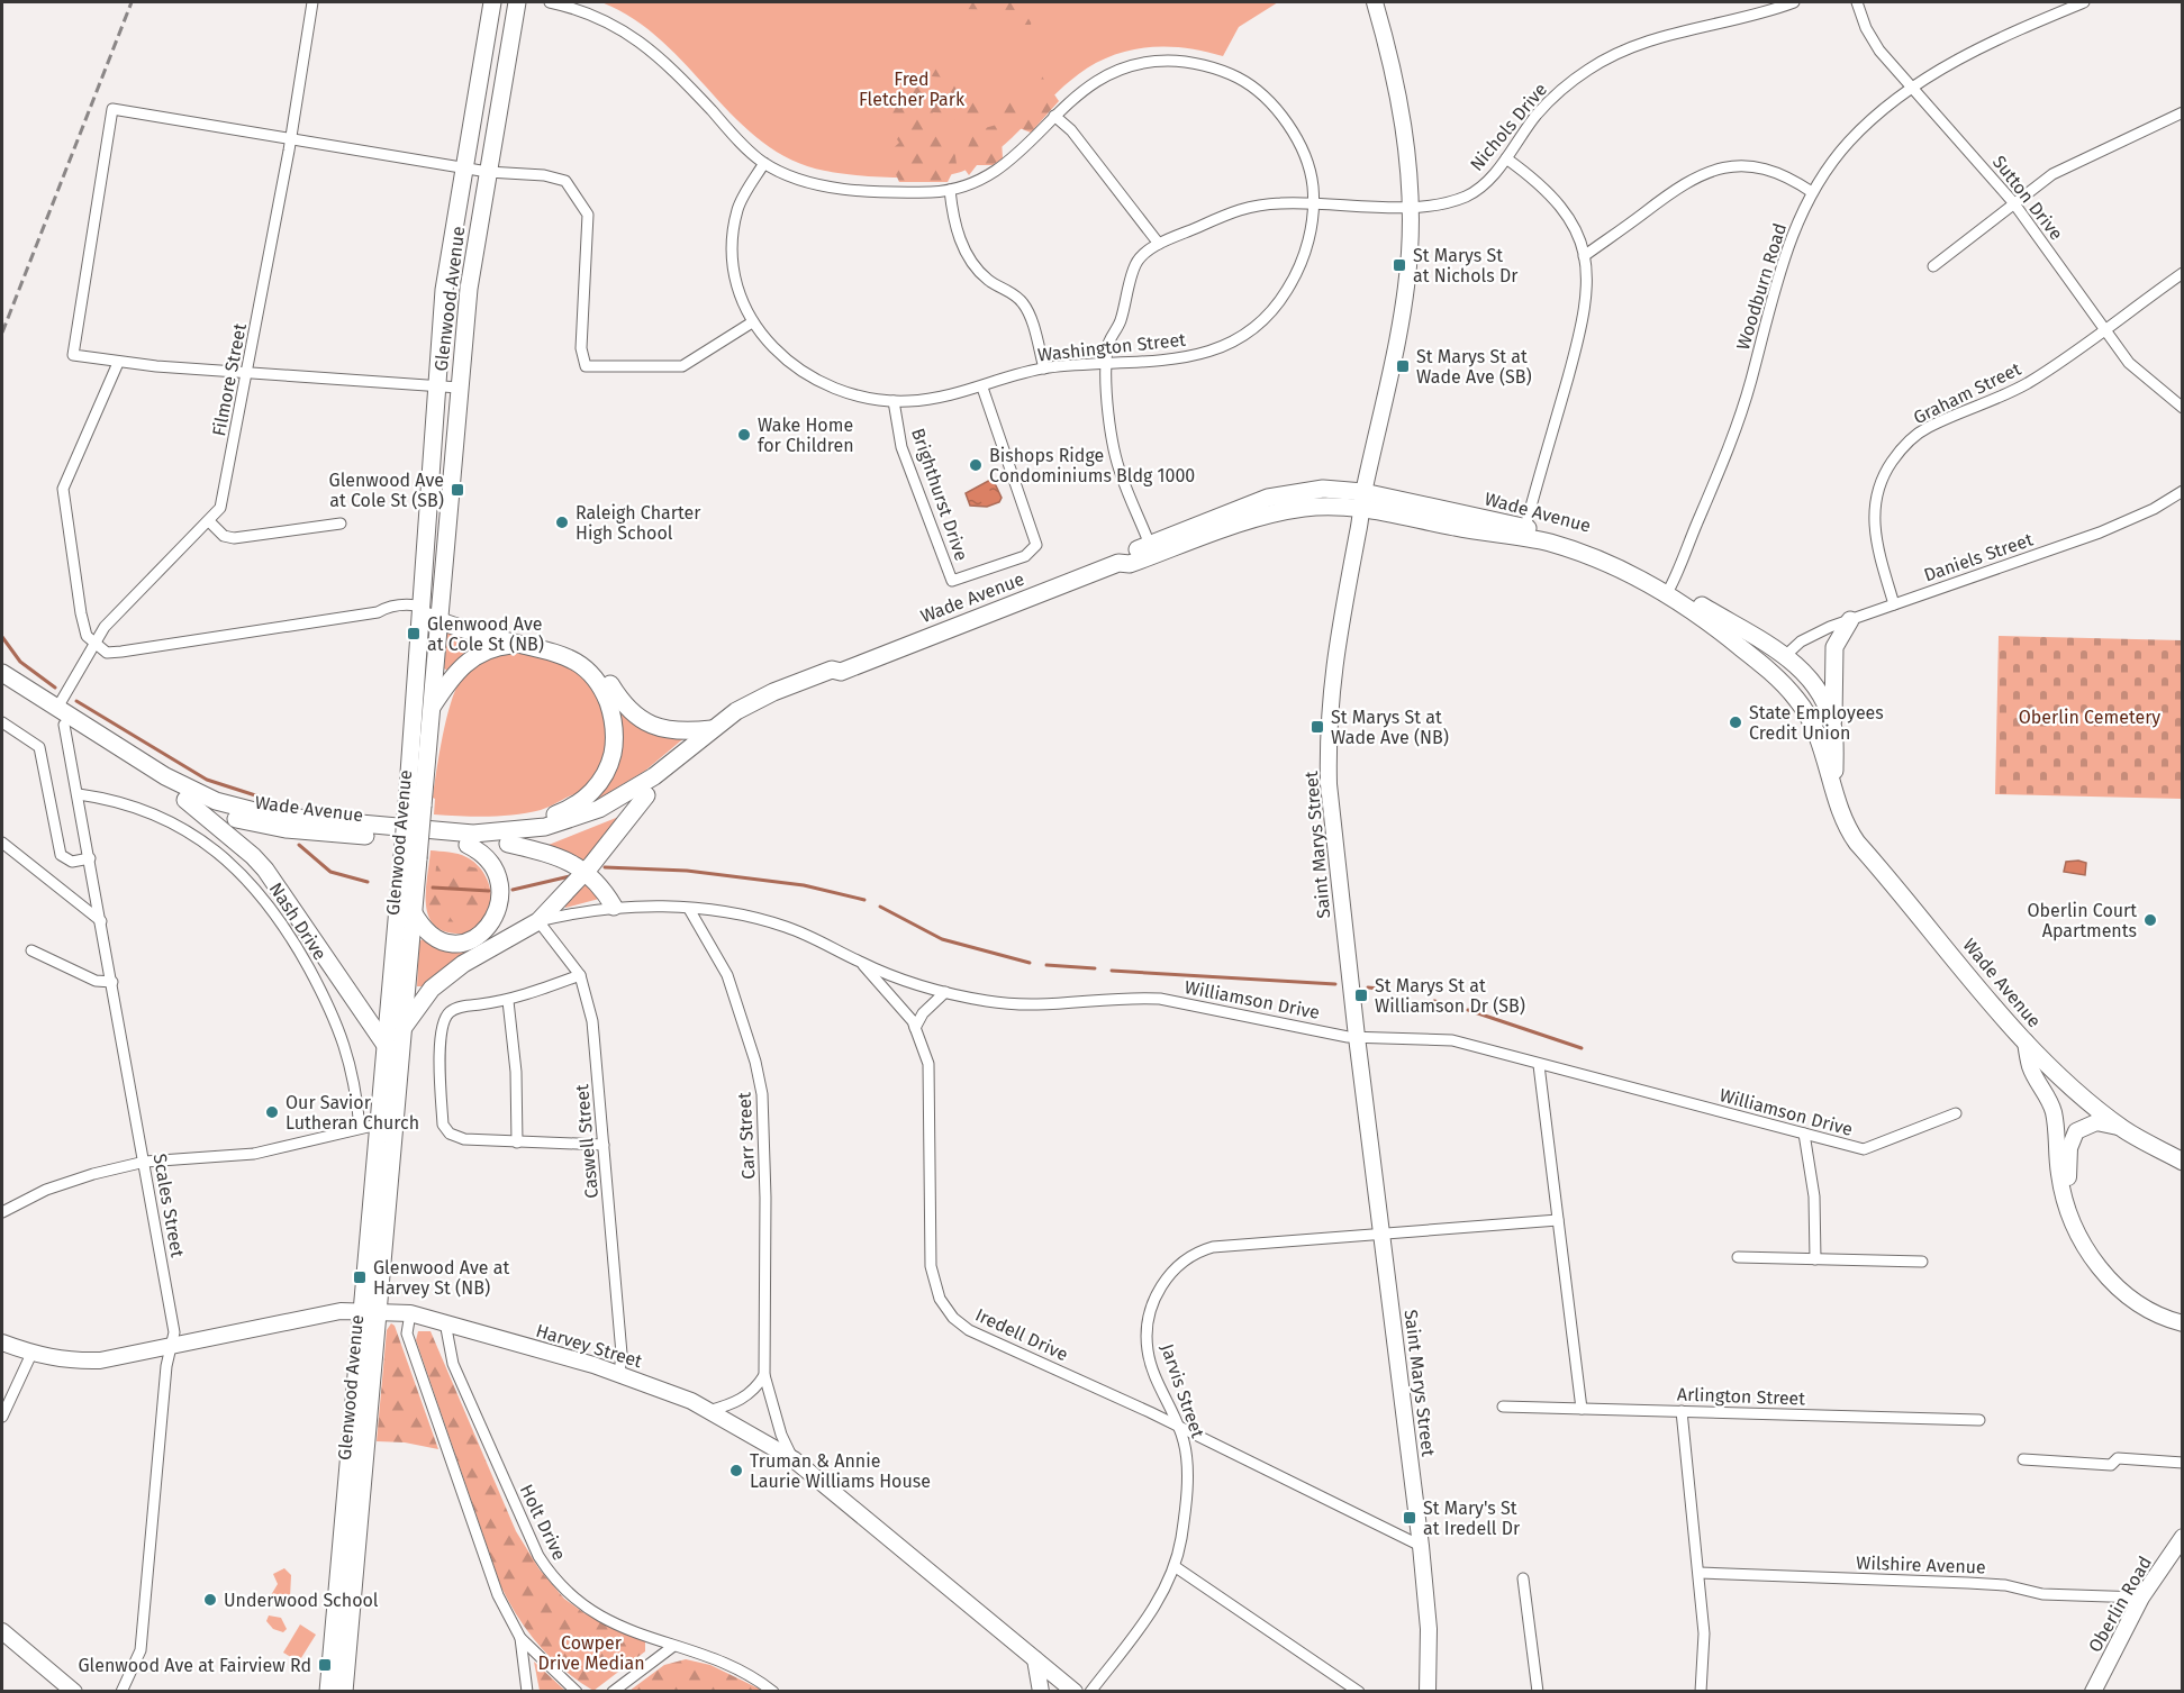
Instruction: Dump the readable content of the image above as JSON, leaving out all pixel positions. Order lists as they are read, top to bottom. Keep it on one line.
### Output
{"streets":{"main road":["Glenwood Avenue","Wade Avenue","Saint Marys Street","Harvey Street","Oberlin Road"],"street":["Nichols Drive","Sutton Drive","Woodburn Road","Washington Street","Filmore Street","Graham Street","Brighthurst Drive","Daniels Street","Nash Drive","Williamson Drive","Carr Street","Caswell Street","Scales Street","Iredell Drive","Jarvis Street","Arlington Street","Holt Drive","Wilshire Avenue"]},"crossings":[["Nichols Drive","Washington Street"],["Nichols Drive","Wade Avenue"],["Nichols Drive","Saint Marys Street"],["Sutton Drive","Woodburn Road"],["Sutton Drive","Graham Street"],["Woodburn Road","Wade Avenue"],["Glenwood Avenue","Harvey Street"],["Washington Street","Brighthurst Drive"],["Filmore Street","Wade Avenue"],["Graham Street","Daniels Street"],["Wade Avenue","Daniels Street"],["Wade Avenue","Saint Marys Street"],["Wade Avenue","Scales Street"],["Saint Marys Street","Williamson Drive"],["Saint Marys Street","Iredell Drive"],["Saint Marys Street","Jarvis Street"],["Nash Drive","Scales Street"],["Williamson Drive","Carr Street"],["Williamson Drive","Caswell Street"],["Williamson Drive","Iredell Drive"],["Carr Street","Harvey Street"],["Caswell Street","Harvey Street"],["Scales Street","Harvey Street"],["Iredell Drive","Jarvis Street"],["Harvey Street","Holt Drive"],["Wilshire Avenue","Oberlin Road"]],"parks":["Fred Fletcher Park","Oberlin Cemetery","Cowper Drive Median"],"places":{"transit":["St Marys St at Nichols Dr","St Marys St at Wade Ave (SB)","Glenwood Ave at Cole St (SB)","Glenwood Ave at Cole St (NB)","St Marys St at Wade Ave (NB)","St Marys St at Williamson Dr (SB)","Glenwood Ave at Harvey St (NB)","St Mary's St at Iredell Dr","Glenwood Ave at Fairview Rd"],"other":["Wake Home for Children","Bishops Ridge Condominiums Bldg 1000","Raleigh Charter High School","State Employees Credit Union","Oberlin Court Apartments","Our Savior Lutheran Church","Truman & Annie Laurie Williams House","Underwood School"]}}
